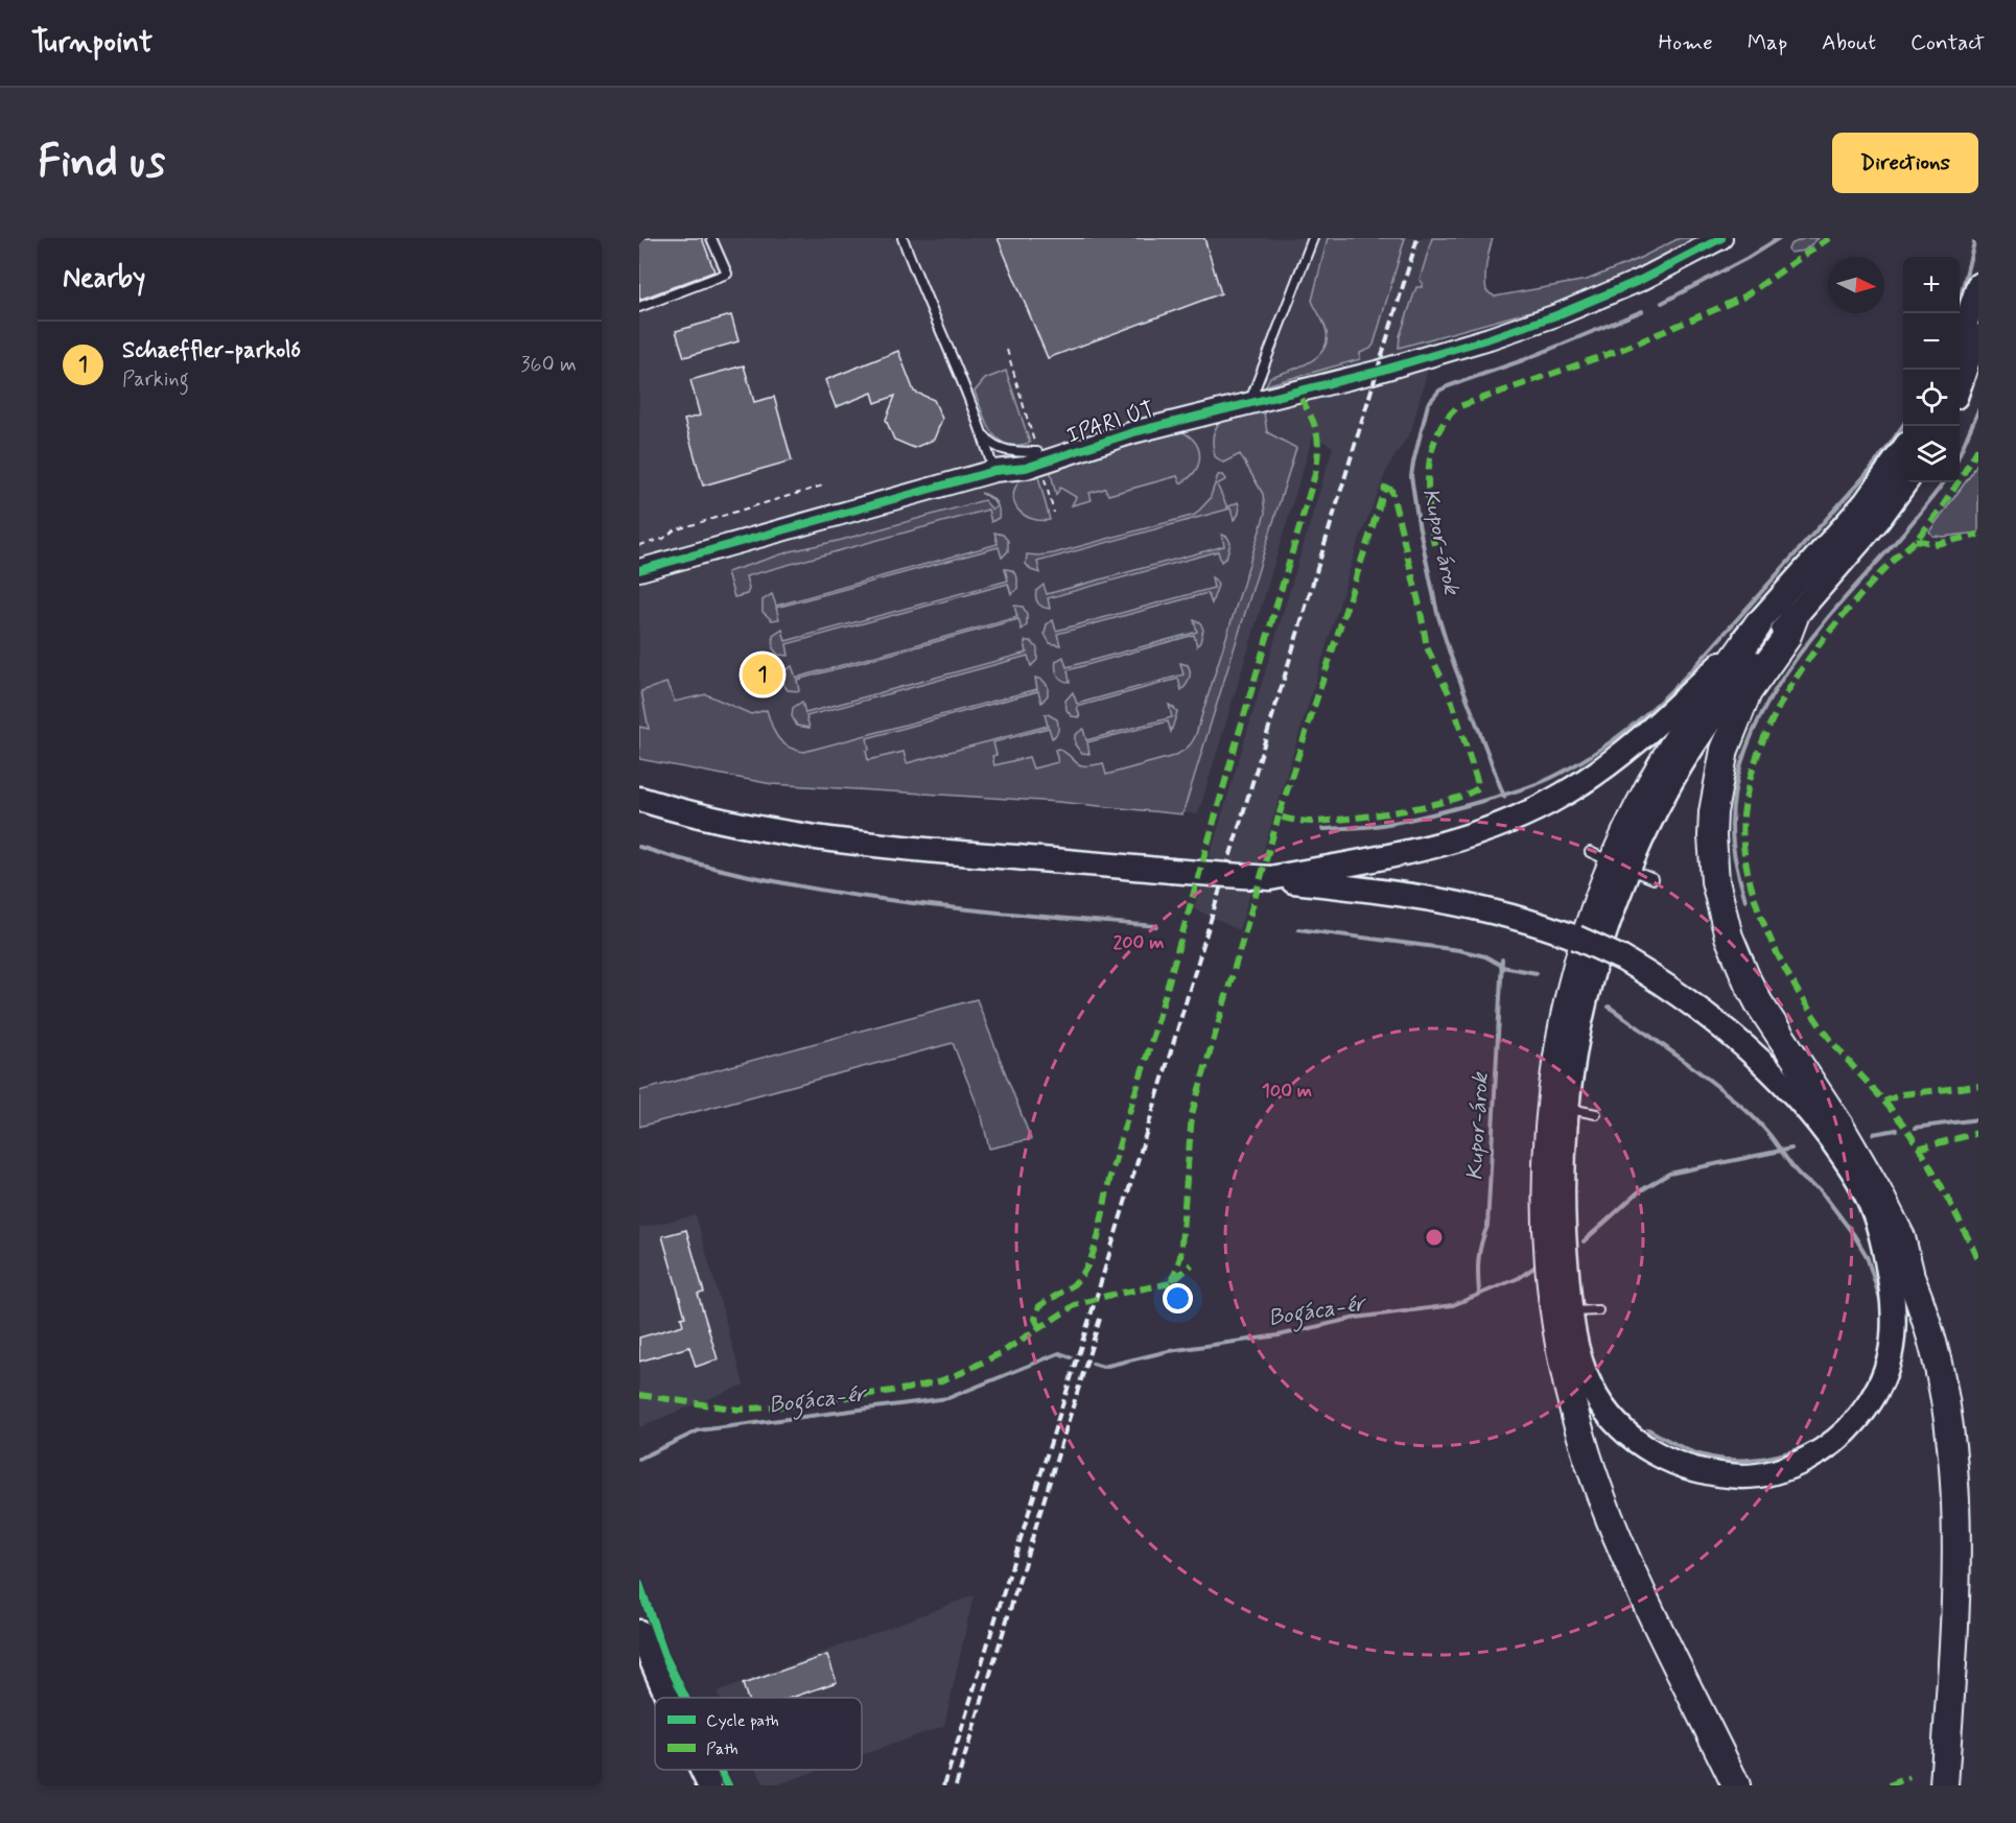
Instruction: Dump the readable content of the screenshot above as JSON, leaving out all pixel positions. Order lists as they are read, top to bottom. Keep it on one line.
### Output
{"streets":{"street":["IPARI ÚT"]},"water":["Kupor-árok","Bogáca-ér"],"legend":["Cycle path","Path"],"north":"right","page":{"header":"Turnpoint","nav":["Home","Map","About","Contact"],"buttons":"Directions","title":"Find us","heading":"Nearby","map_buttons":["+","−"],"list":[{"mark":"1","name":"Schaeffler-parkoló","note":"Parking","value":"360 m"}],"pins":"1"},"rings":["200 m","100 m"]}
